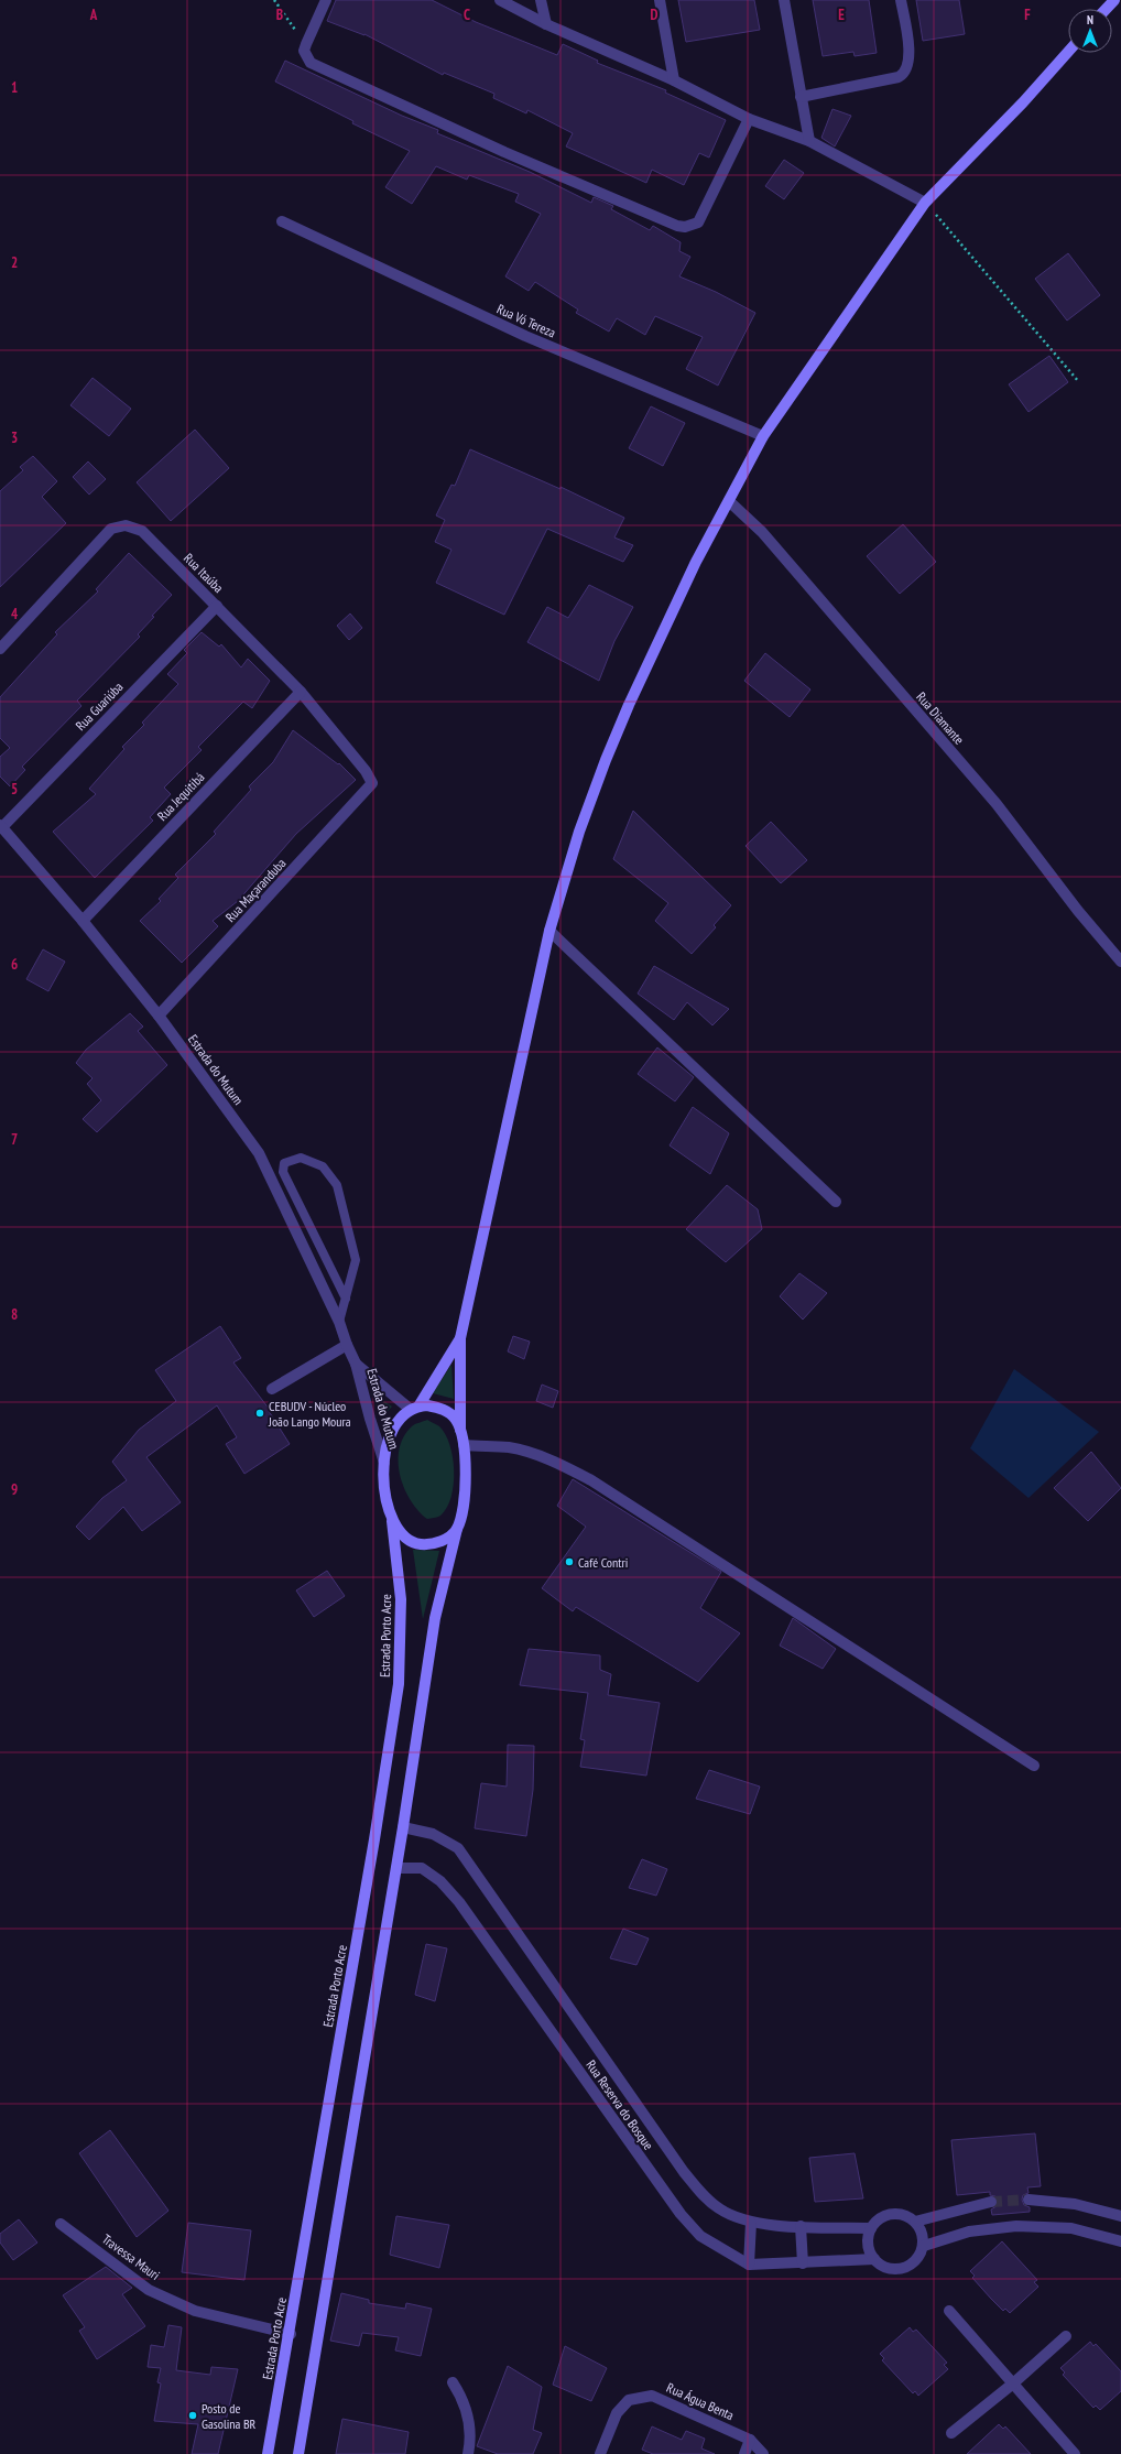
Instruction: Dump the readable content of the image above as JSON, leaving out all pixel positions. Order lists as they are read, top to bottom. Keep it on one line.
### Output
{"streets":{"main road":["Estrada Porto Acre"],"street":["Rua Vó Tereza","Rua Itaúba","Rua Guariúba","Rua Diamante","Rua Jequitibá","Rua Maçaranduba","Estrada do Mutum","Rua Reserva do Bosque","Travessa Mauri","Rua Água Benta"]},"crossings":[["Rua Itaúba","Rua Guariúba"],["Rua Itaúba","Rua Jequitibá"],["Rua Itaúba","Rua Maçaranduba"],["Rua Guariúba","Estrada do Mutum"],["Rua Jequitibá","Estrada do Mutum"],["Rua Maçaranduba","Estrada do Mutum"],["Estrada do Mutum","Estrada Porto Acre"],["Estrada Porto Acre","Travessa Mauri"]],"places":["CEBUDV - Núcleo João Lango Moura","Café Contri","Posto de Gasolina BR"],"north":"top","grid":{"columns":["A","B","C","D","E","F"],"rows":["1","2","3","4","5","6","7","8","9"]}}
